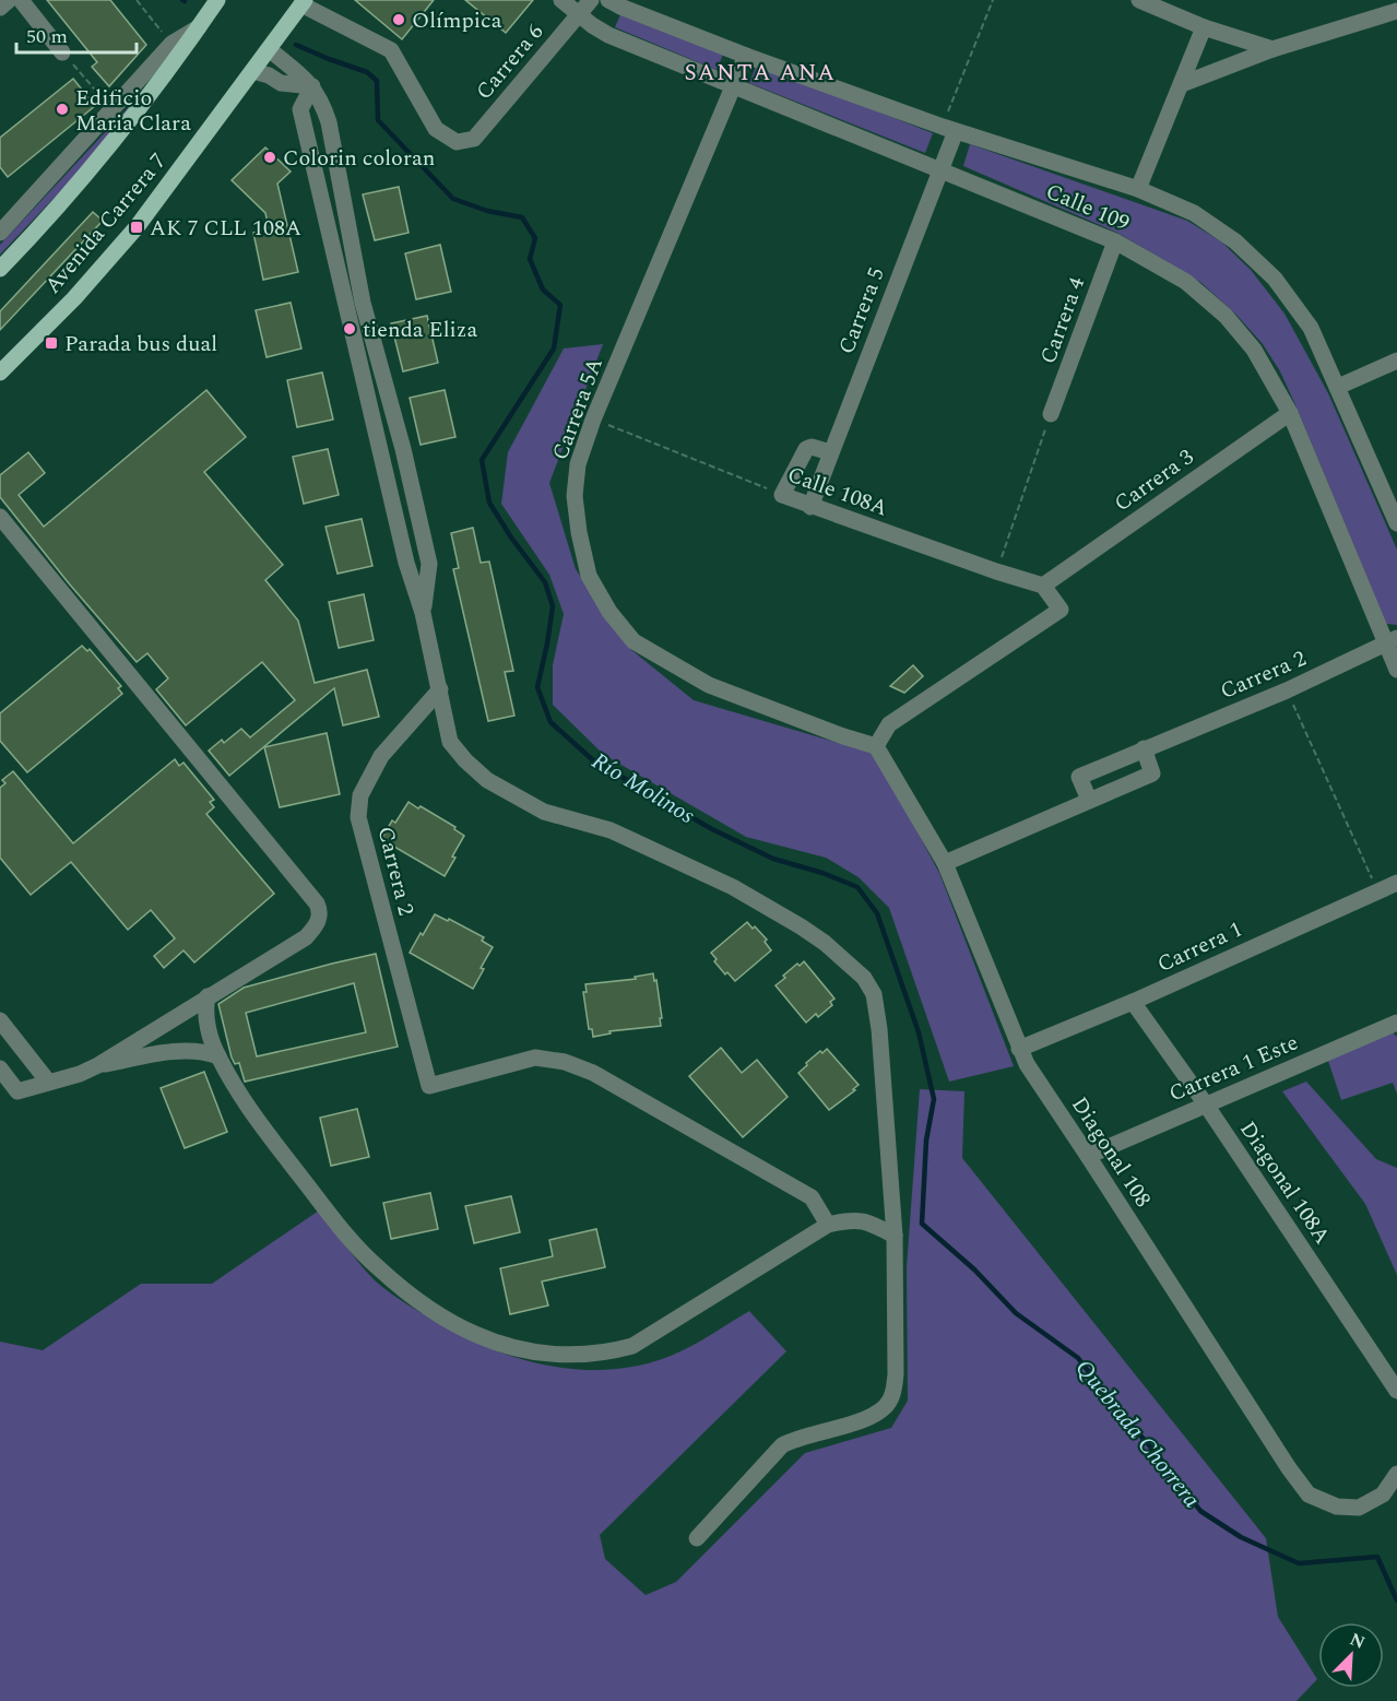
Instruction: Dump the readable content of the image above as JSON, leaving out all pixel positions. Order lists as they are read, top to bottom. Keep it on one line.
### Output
{"streets":{"main road":["Avenida Carrera 7"],"street":["Carrera 6","Calle 109","Carrera 5","Carrera 4","Carrera 5A","Carrera 3","Calle 108A","Carrera 2","Carrera 1","Carrera 1 Este","Diagonal 108","Diagonal 108A"]},"crossings":[["Carrera 6","Calle 109"],["Carrera 6","Avenida Carrera 7"],["Calle 109","Carrera 5"],["Calle 109","Carrera 4"],["Calle 109","Carrera 5A"],["Calle 109","Carrera 3"],["Calle 109","Carrera 2"],["Carrera 5","Calle 108A"],["Carrera 5A","Calle 108A"],["Carrera 5A","Diagonal 108"],["Carrera 3","Calle 108A"],["Carrera 1","Diagonal 108"],["Carrera 1","Diagonal 108A"],["Carrera 1 Este","Diagonal 108"],["Carrera 1 Este","Diagonal 108A"]],"districts":["SANTA ANA"],"water":["Río Molinos","Quebrada Chorrera"],"places":{"other":["Olímpica","Edificio Maria Clara","Colorin coloran","tienda Eliza"],"transit":["AK 7 CLL 108A","Parada bus dual"]},"scale_bar":"50 m","north":"top right"}
